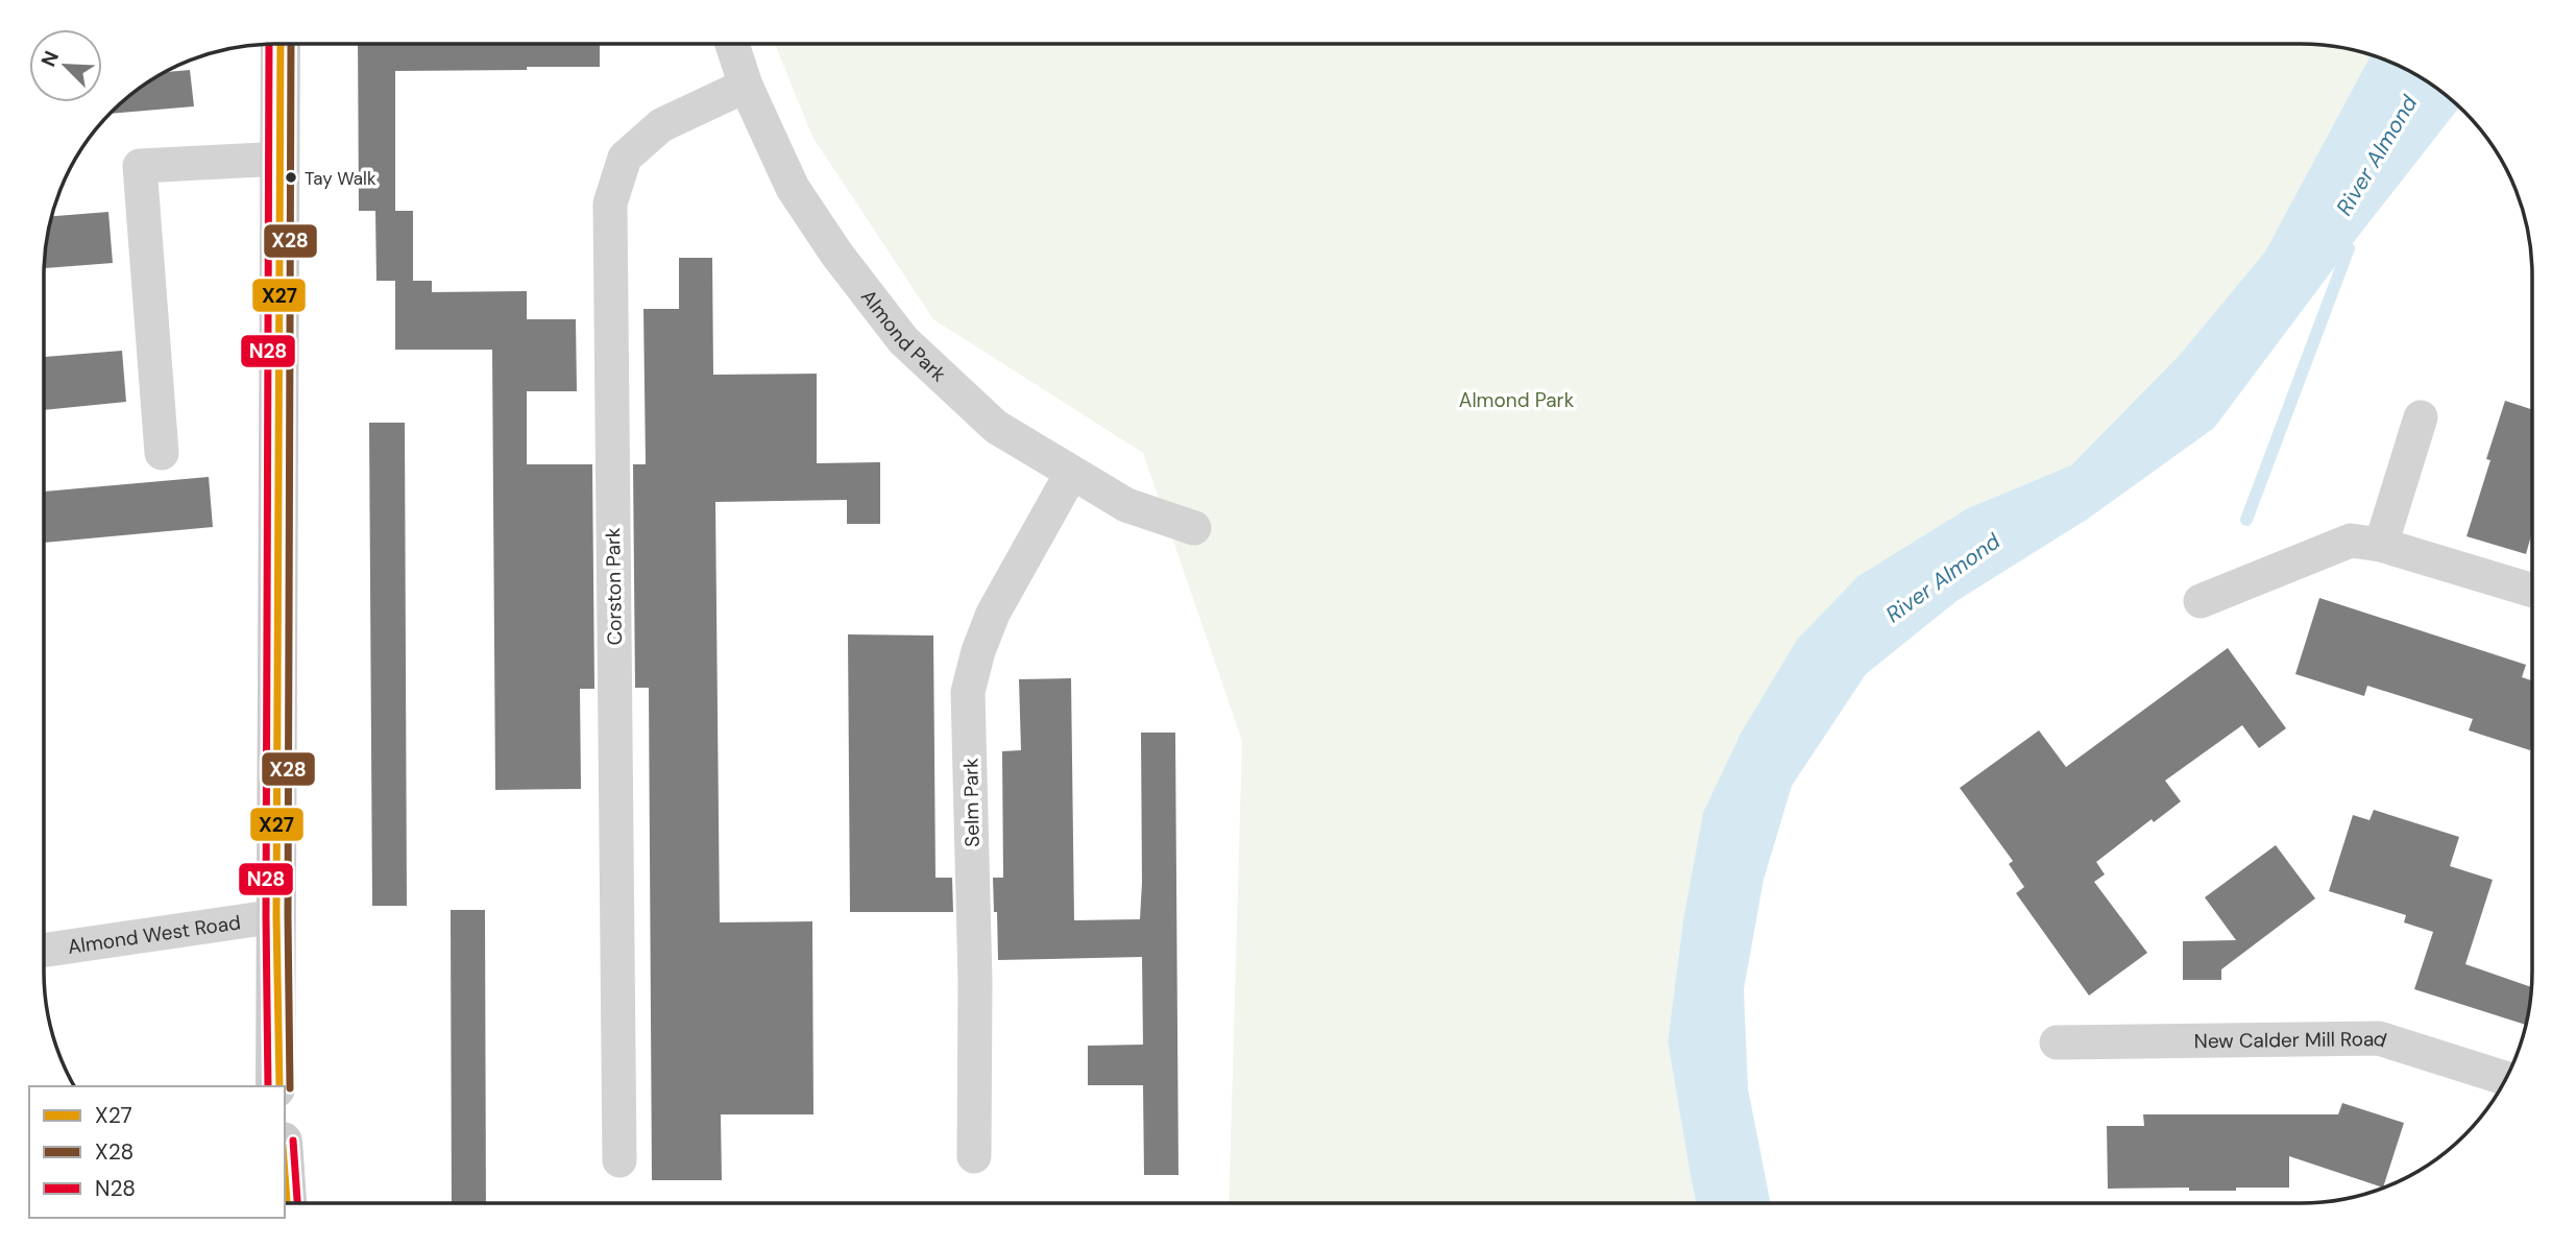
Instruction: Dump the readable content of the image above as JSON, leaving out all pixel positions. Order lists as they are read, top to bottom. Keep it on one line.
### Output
{"streets":{"street":["Almond Park","Corston Park","Selm Park","Almond West Road","New Calder Mill Road"]},"crossings":[["Almond Park","Corston Park"],["Almond Park","Selm Park"]],"water":["River Almond"],"parks":["Almond Park"],"places":["Tay Walk"],"lines":["transit line X27","transit line X28","transit line N28"],"legend":["X27","X28","N28"],"north":"top left"}
